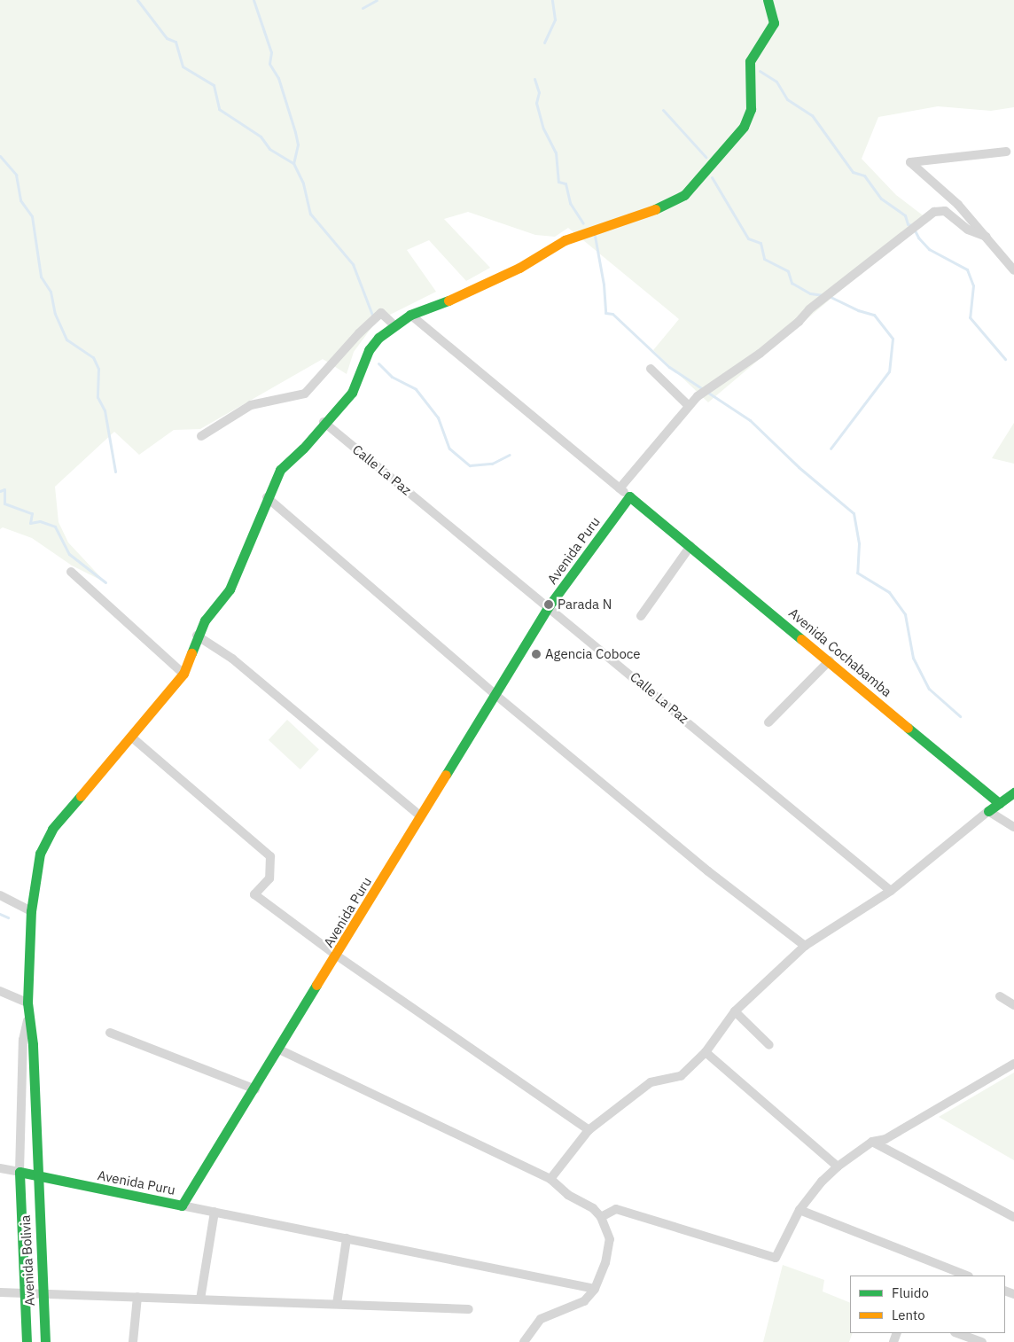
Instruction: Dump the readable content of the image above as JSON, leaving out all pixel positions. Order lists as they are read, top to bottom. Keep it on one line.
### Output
{"streets":{"street":["Calle La Paz","Avenida Puru","Avenida Cochabamba","Avenida Bolivia"]},"crossings":[["Calle La Paz","Avenida Puru"],["Avenida Puru","Avenida Cochabamba"],["Avenida Puru","Avenida Bolivia"]],"places":["Parada N","Agencia Coboce"],"legend":["Fluido","Lento"]}
